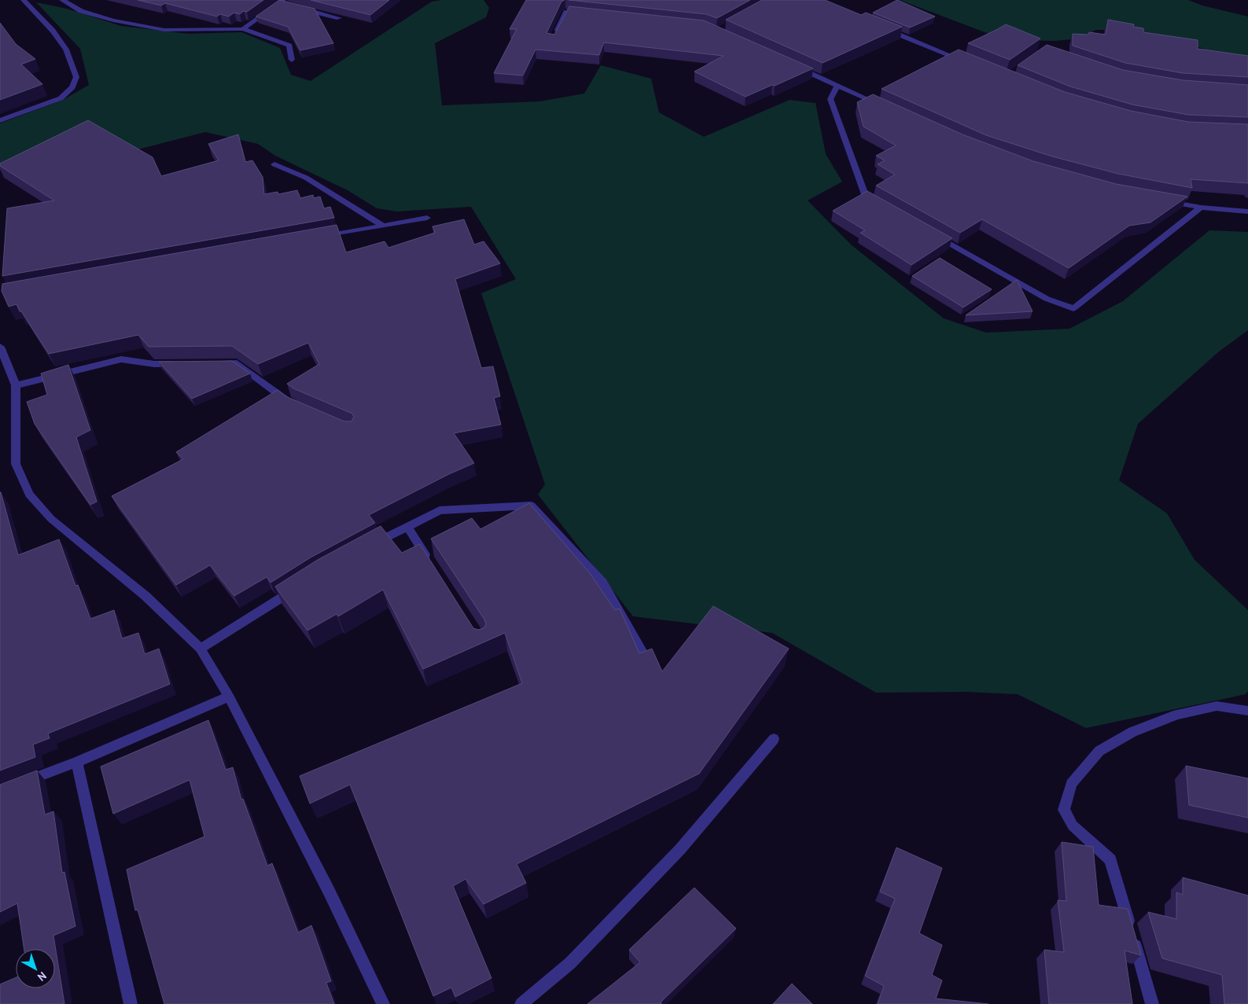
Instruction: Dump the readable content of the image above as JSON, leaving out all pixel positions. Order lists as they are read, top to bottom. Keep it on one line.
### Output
{"north":"bottom right"}
